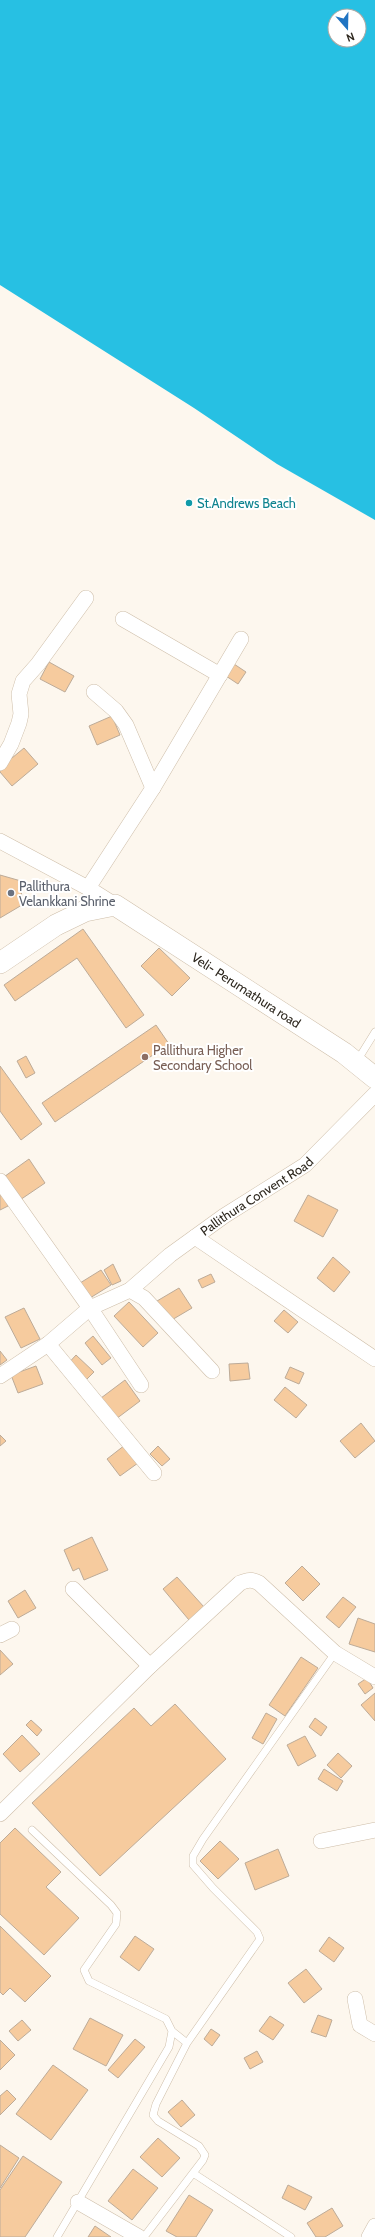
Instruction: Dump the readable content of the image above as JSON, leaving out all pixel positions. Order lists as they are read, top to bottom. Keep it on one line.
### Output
{"streets":{"main road":["Veli- Perumathura road"],"street":["Pallithura Convent Road"]},"places":["St.Andrews Beach","Pallithura Velankkani Shrine","Pallithura Higher Secondary School"],"north":"bottom"}
